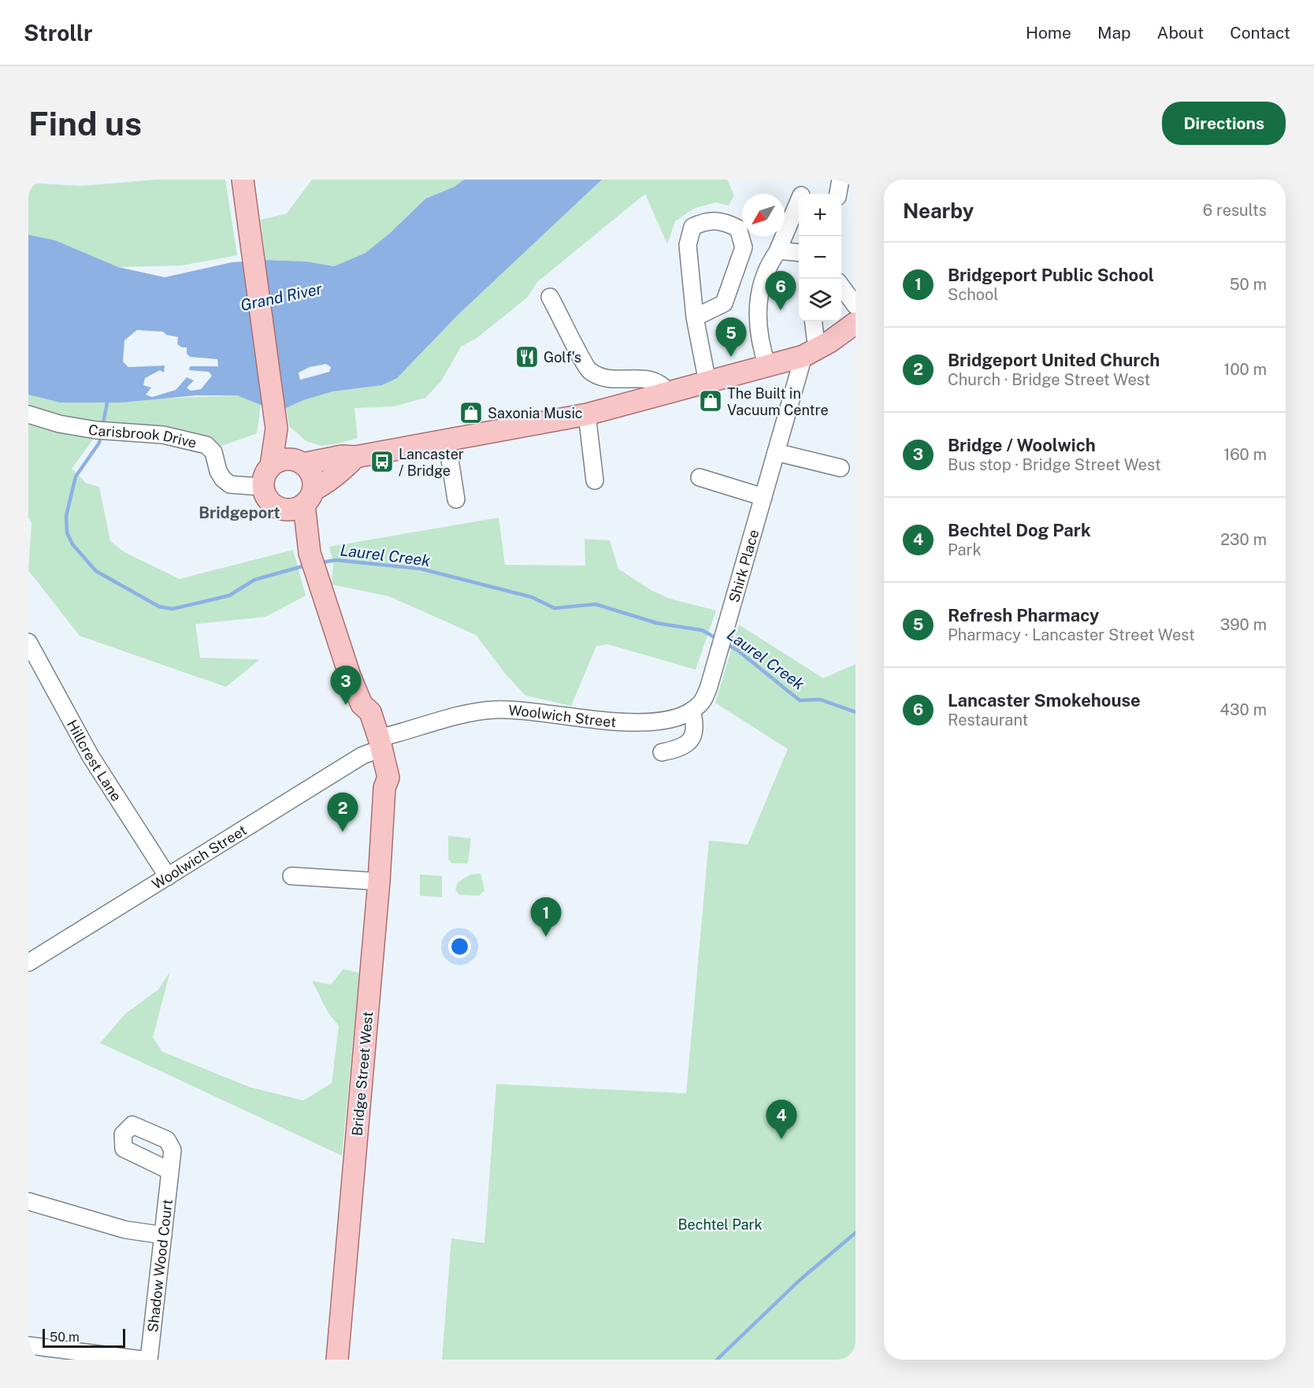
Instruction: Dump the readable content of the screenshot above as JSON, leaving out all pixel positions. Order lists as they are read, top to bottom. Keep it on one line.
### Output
{"streets":{"main road":["Bridge Street West"],"street":["Carisbrook Drive","Shirk Place","Woolwich Street","Hillcrest Lane","Shadow Wood Court"]},"crossings":[["Carisbrook Drive","Bridge Street West"],["Shirk Place","Woolwich Street"],["Woolwich Street","Hillcrest Lane"],["Woolwich Street","Bridge Street West"]],"districts":["Bridgeport"],"water":["Grand River","Laurel Creek"],"parks":["Bechtel Park"],"places":{"restaurant":["Golf's"],"shop":["The Built in Vacuum Centre","Saxonia Music"],"bus stop":["Lancaster / Bridge"]},"scale_bar":"50 m","north":"bottom left","page":{"header":"Strollr","nav":["Home","Map","About","Contact"],"buttons":"Directions","title":"Find us","heading":["Nearby","6 results"],"map_buttons":["+","−"],"list":[{"mark":"1","name":"Bridgeport Public School","note":"School","value":"50 m"},{"mark":"2","name":"Bridgeport United Church","note":"Church · Bridge Street West","value":"100 m"},{"mark":"3","name":"Bridge / Woolwich","note":"Bus stop · Bridge Street West","value":"160 m"},{"mark":"4","name":"Bechtel Dog Park","note":"Park","value":"230 m"},{"mark":"5","name":"Refresh Pharmacy","note":"Pharmacy · Lancaster Street West","value":"390 m"},{"mark":"6","name":"Lancaster Smokehouse","note":"Restaurant","value":"430 m"}],"pins":["6","5","3","2","1","4"],"scale":"50 m"}}
